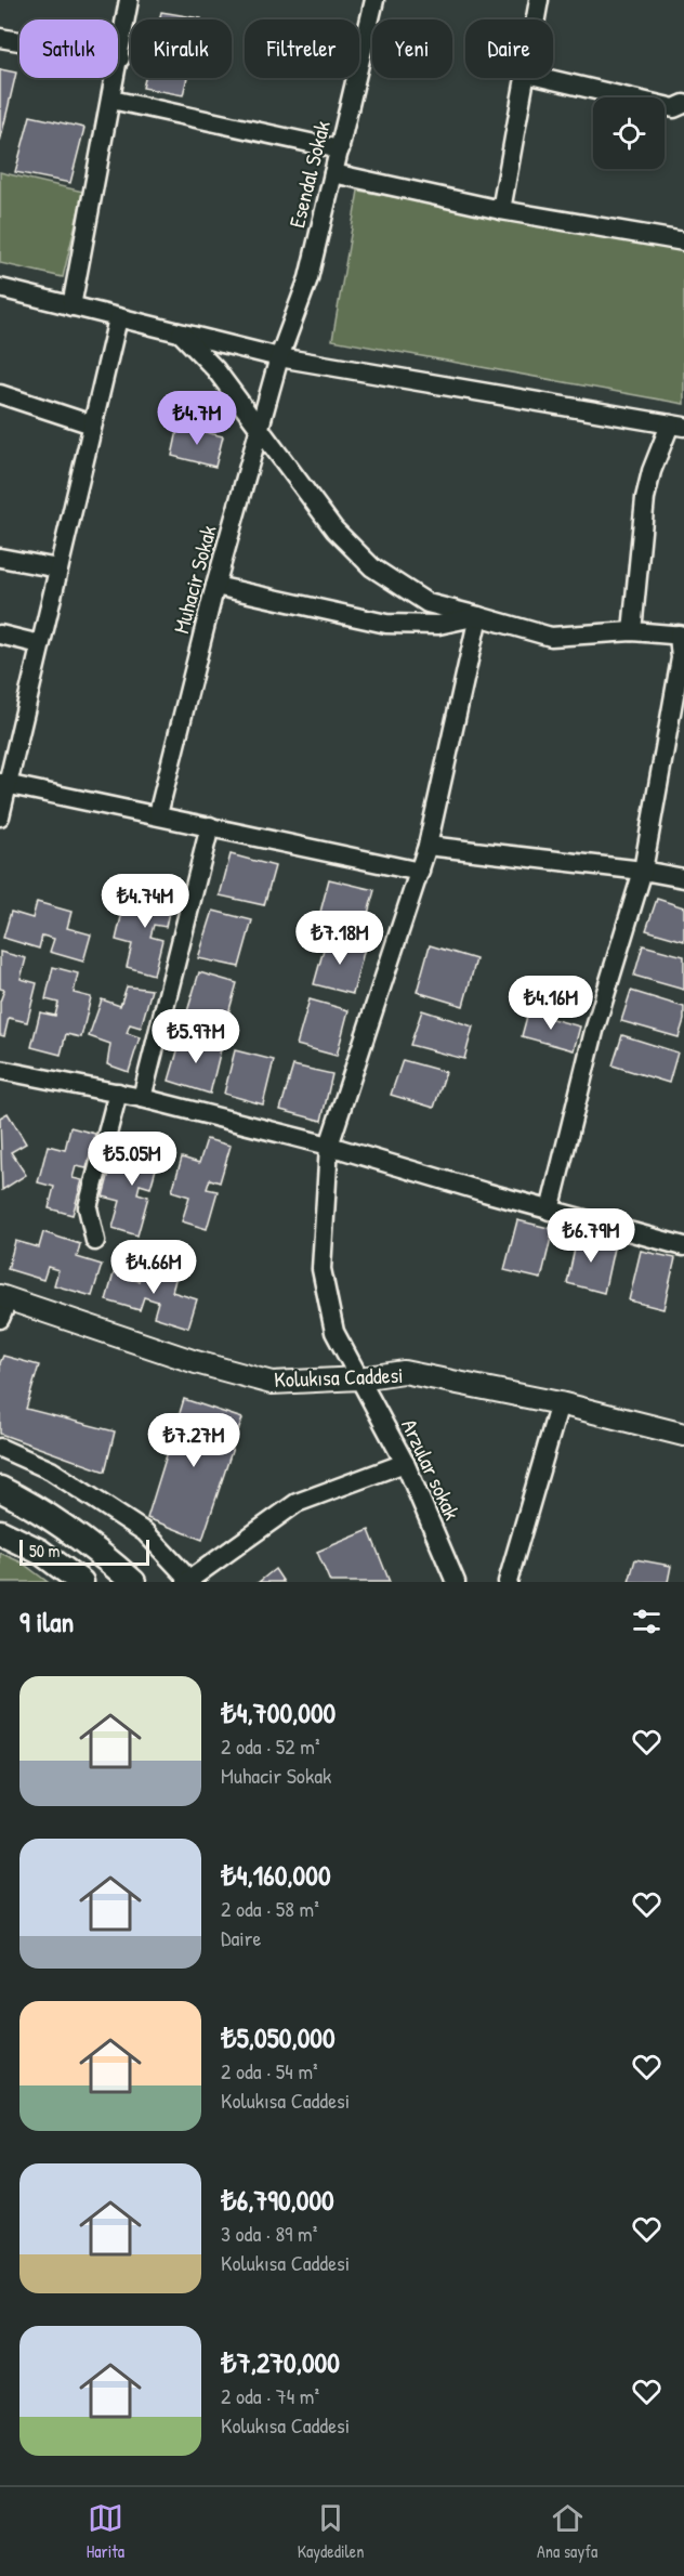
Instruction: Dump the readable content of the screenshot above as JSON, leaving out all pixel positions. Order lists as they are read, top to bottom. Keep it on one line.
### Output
{"streets":{"street":["Esendal Sokak","Muhacir Sokak","Kolukısa Caddesi","Arzular sokak"]},"crossings":[["Esendal Sokak","Muhacir Sokak"],["Kolukısa Caddesi","Arzular sokak"]],"scale_bar":"50 m","page":{"chip":["Satılık","Kiralık","Filtreler","Yeni","Daire"],"price":["₺4.7M","₺4.74M","₺7.18M","₺4.16M","₺5.97M","₺5.05M","₺6.79M","₺4.66M","₺7.27M"],"scale":"50 m","heading":"9 ilan","list":[{"name":"₺4,700,000","note":"2 oda · 52 m² · Muhacir Sokak"},{"name":"₺4,160,000","note":"2 oda · 58 m² · Daire"},{"name":"₺5,050,000","note":"2 oda · 54 m² · Kolukısa Caddesi"},{"name":"₺6,790,000","note":"3 oda · 89 m² · Kolukısa Caddesi"},{"name":"₺7,270,000","note":"2 oda · 74 m² · Kolukısa Caddesi"}],"tabs":["Harita","Kaydedilen","Ana sayfa"]}}
